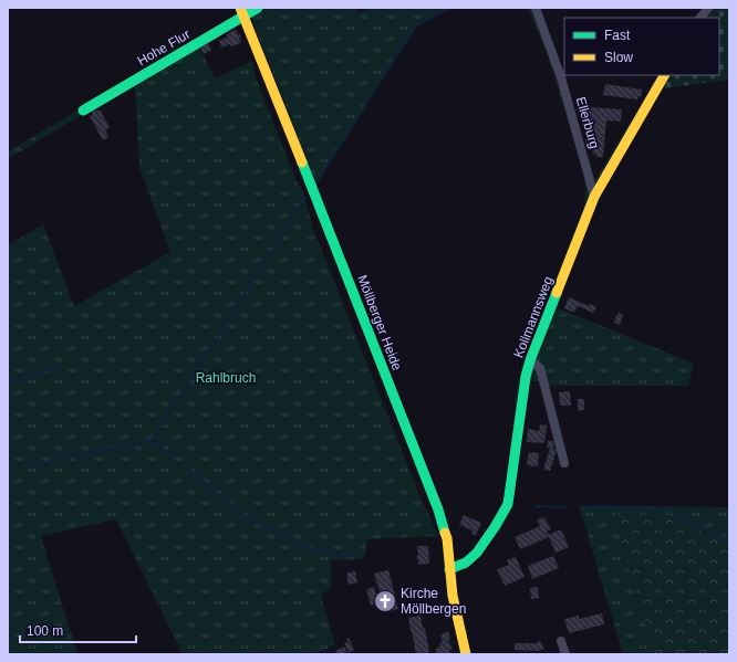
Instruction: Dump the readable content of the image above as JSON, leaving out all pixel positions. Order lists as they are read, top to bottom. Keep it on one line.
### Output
{"streets":{"street":["Hohe Flur","Ellerburg","Kollmannsweg","Möllberger Heide"]},"crossings":[["Hohe Flur","Möllberger Heide"],["Ellerburg","Kollmannsweg"],["Kollmannsweg","Möllberger Heide"]],"parks":["Rahlbruch"],"places":{"church":["Kirche Möllbergen"]},"legend":["Fast","Slow"],"scale_bar":"100 m"}
